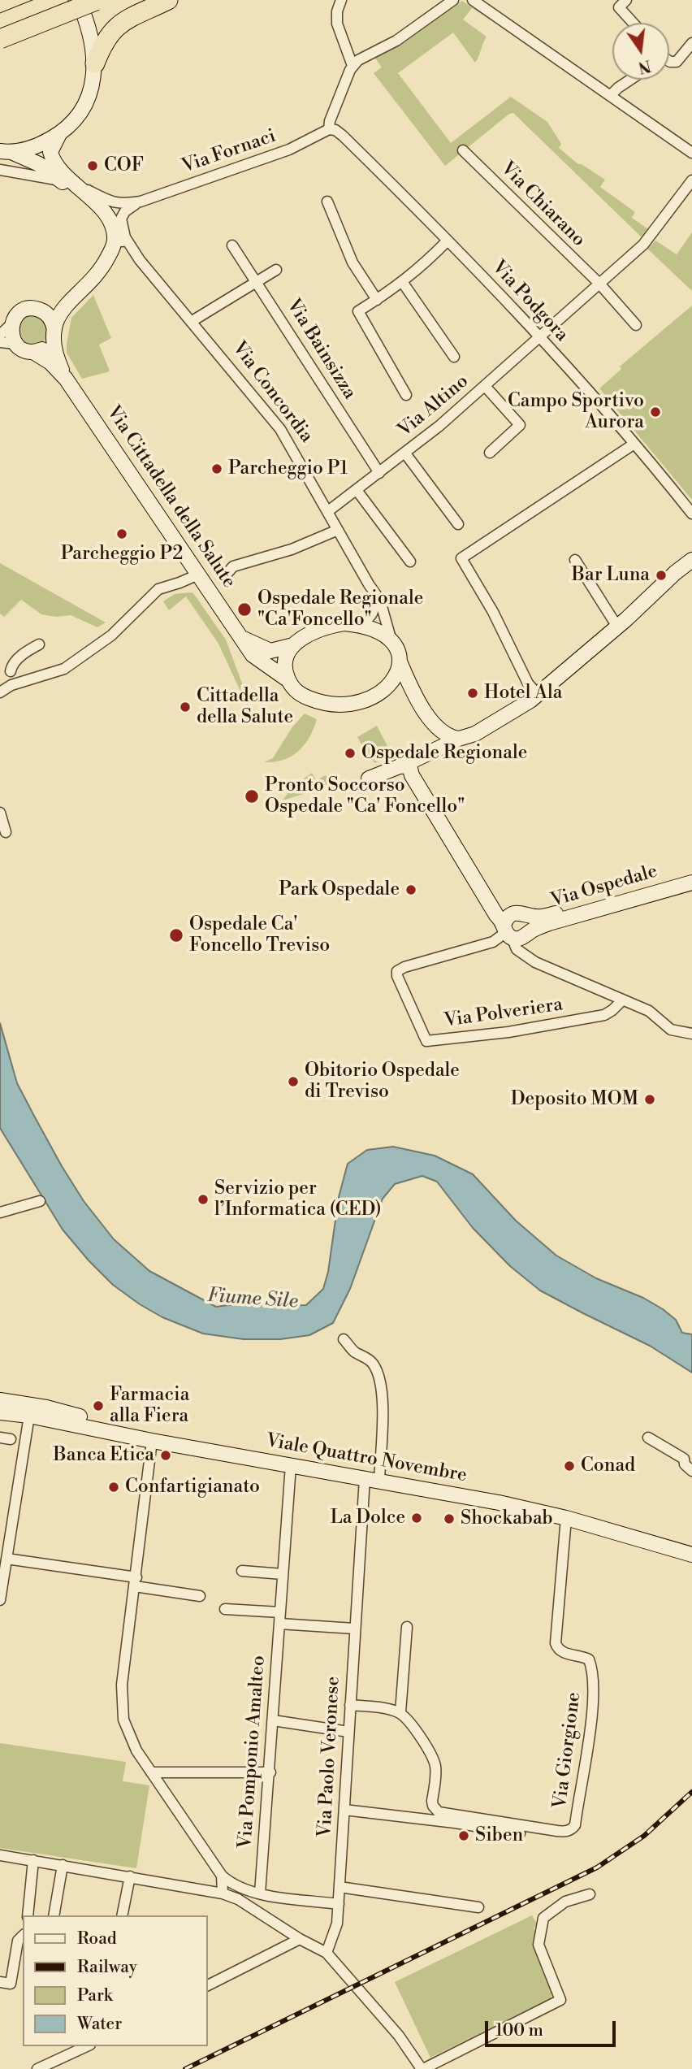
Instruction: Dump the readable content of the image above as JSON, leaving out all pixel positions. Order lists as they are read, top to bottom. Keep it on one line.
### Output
{"streets":{"street":["Via Fornaci","Via Chiarano","Via Podgora","Via Bainsizza","Via Concordia","Via Altino","Via Cittadella della Salute","Via Ospedale","Via Polveriera","Viale Quattro Novembre","Via Giorgione","Via Pomponio Amalteo","Via Paolo Veronese"]},"crossings":[["Via Fornaci","Via Podgora"],["Via Chiarano","Via Altino"],["Via Podgora","Via Altino"],["Via Bainsizza","Via Altino"],["Via Concordia","Via Altino"],["Via Concordia","Via Cittadella della Salute"],["Via Ospedale","Via Polveriera"],["Viale Quattro Novembre","Via Giorgione"],["Viale Quattro Novembre","Via Pomponio Amalteo"],["Viale Quattro Novembre","Via Paolo Veronese"]],"water":["Fiume Sile"],"places":["COF","Campo Sportivo Aurora","Parcheggio P1","Parcheggio P2","Bar Luna","Ospedale Regionale \"Ca'Foncello\"","Hotel Ala","Cittadella della Salute","Ospedale Regionale","Pronto Soccorso Ospedale \"Ca' Foncello\"","Park Ospedale","Ospedale Ca' Foncello Treviso","Obitorio Ospedale di Treviso","Deposito MOM","Servizio per l’Informatica (CED)","Farmacia alla Fiera","Banca Etica","Conad","Confartigianato","La Dolce","Shockabab","Siben"],"legend":["Road","Railway","Park","Water"],"scale_bar":"100 m","north":"bottom"}
